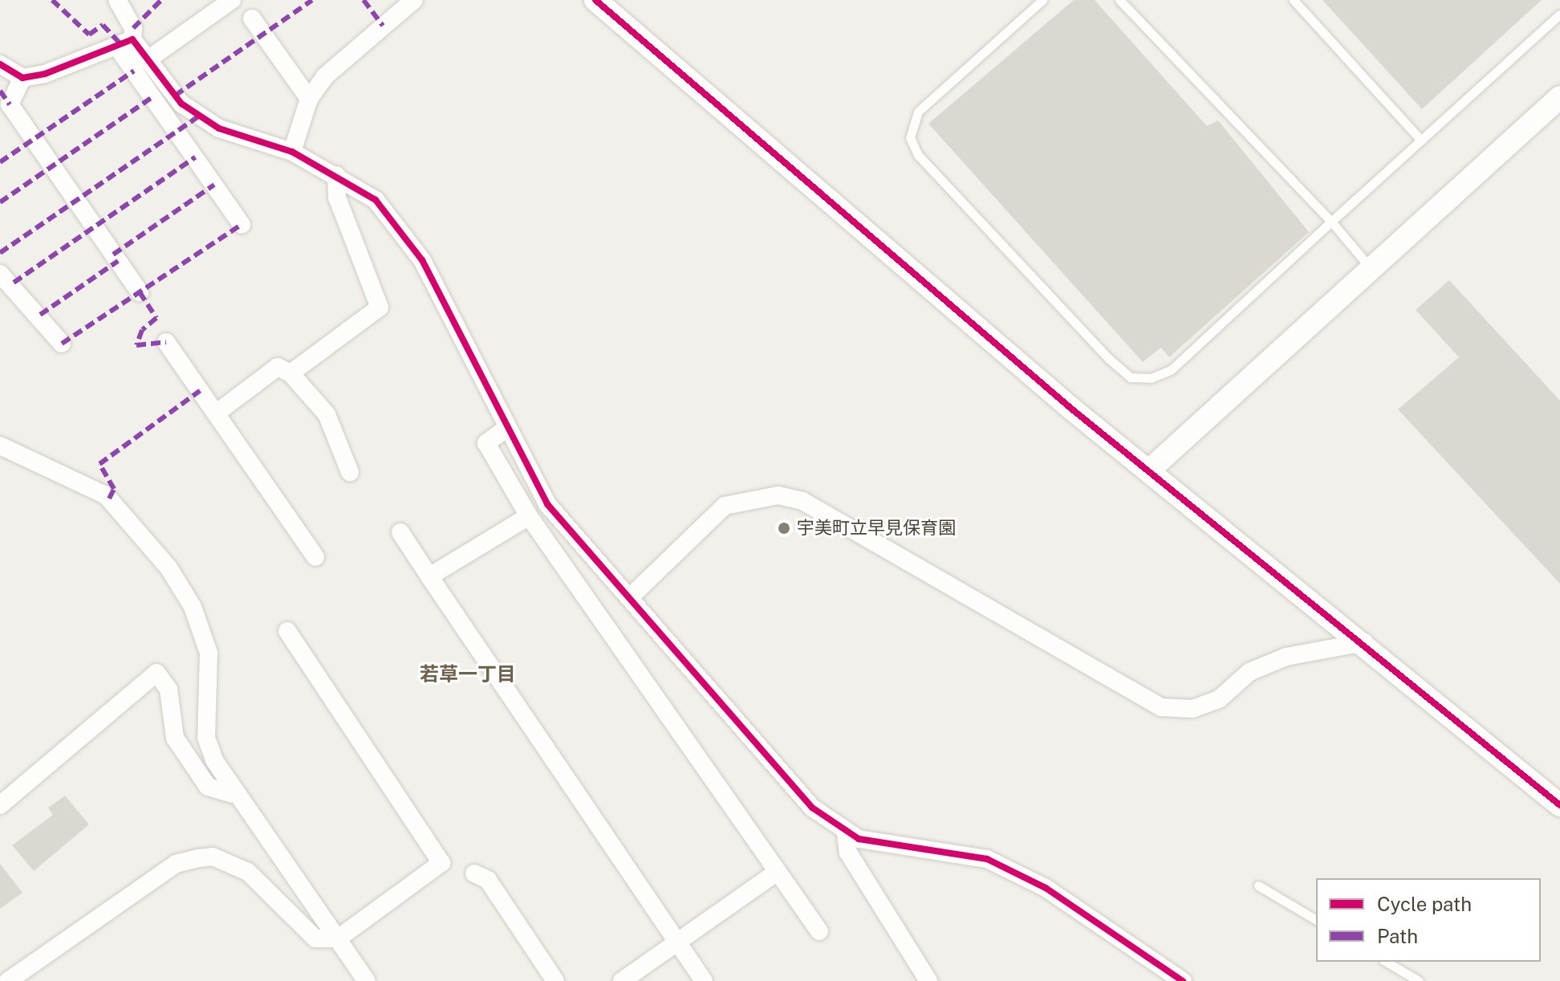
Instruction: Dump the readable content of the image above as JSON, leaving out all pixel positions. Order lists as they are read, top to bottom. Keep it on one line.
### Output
{"districts":["若草一丁目"],"places":["宇美町立早見保育園"],"legend":["Cycle path","Path"]}
